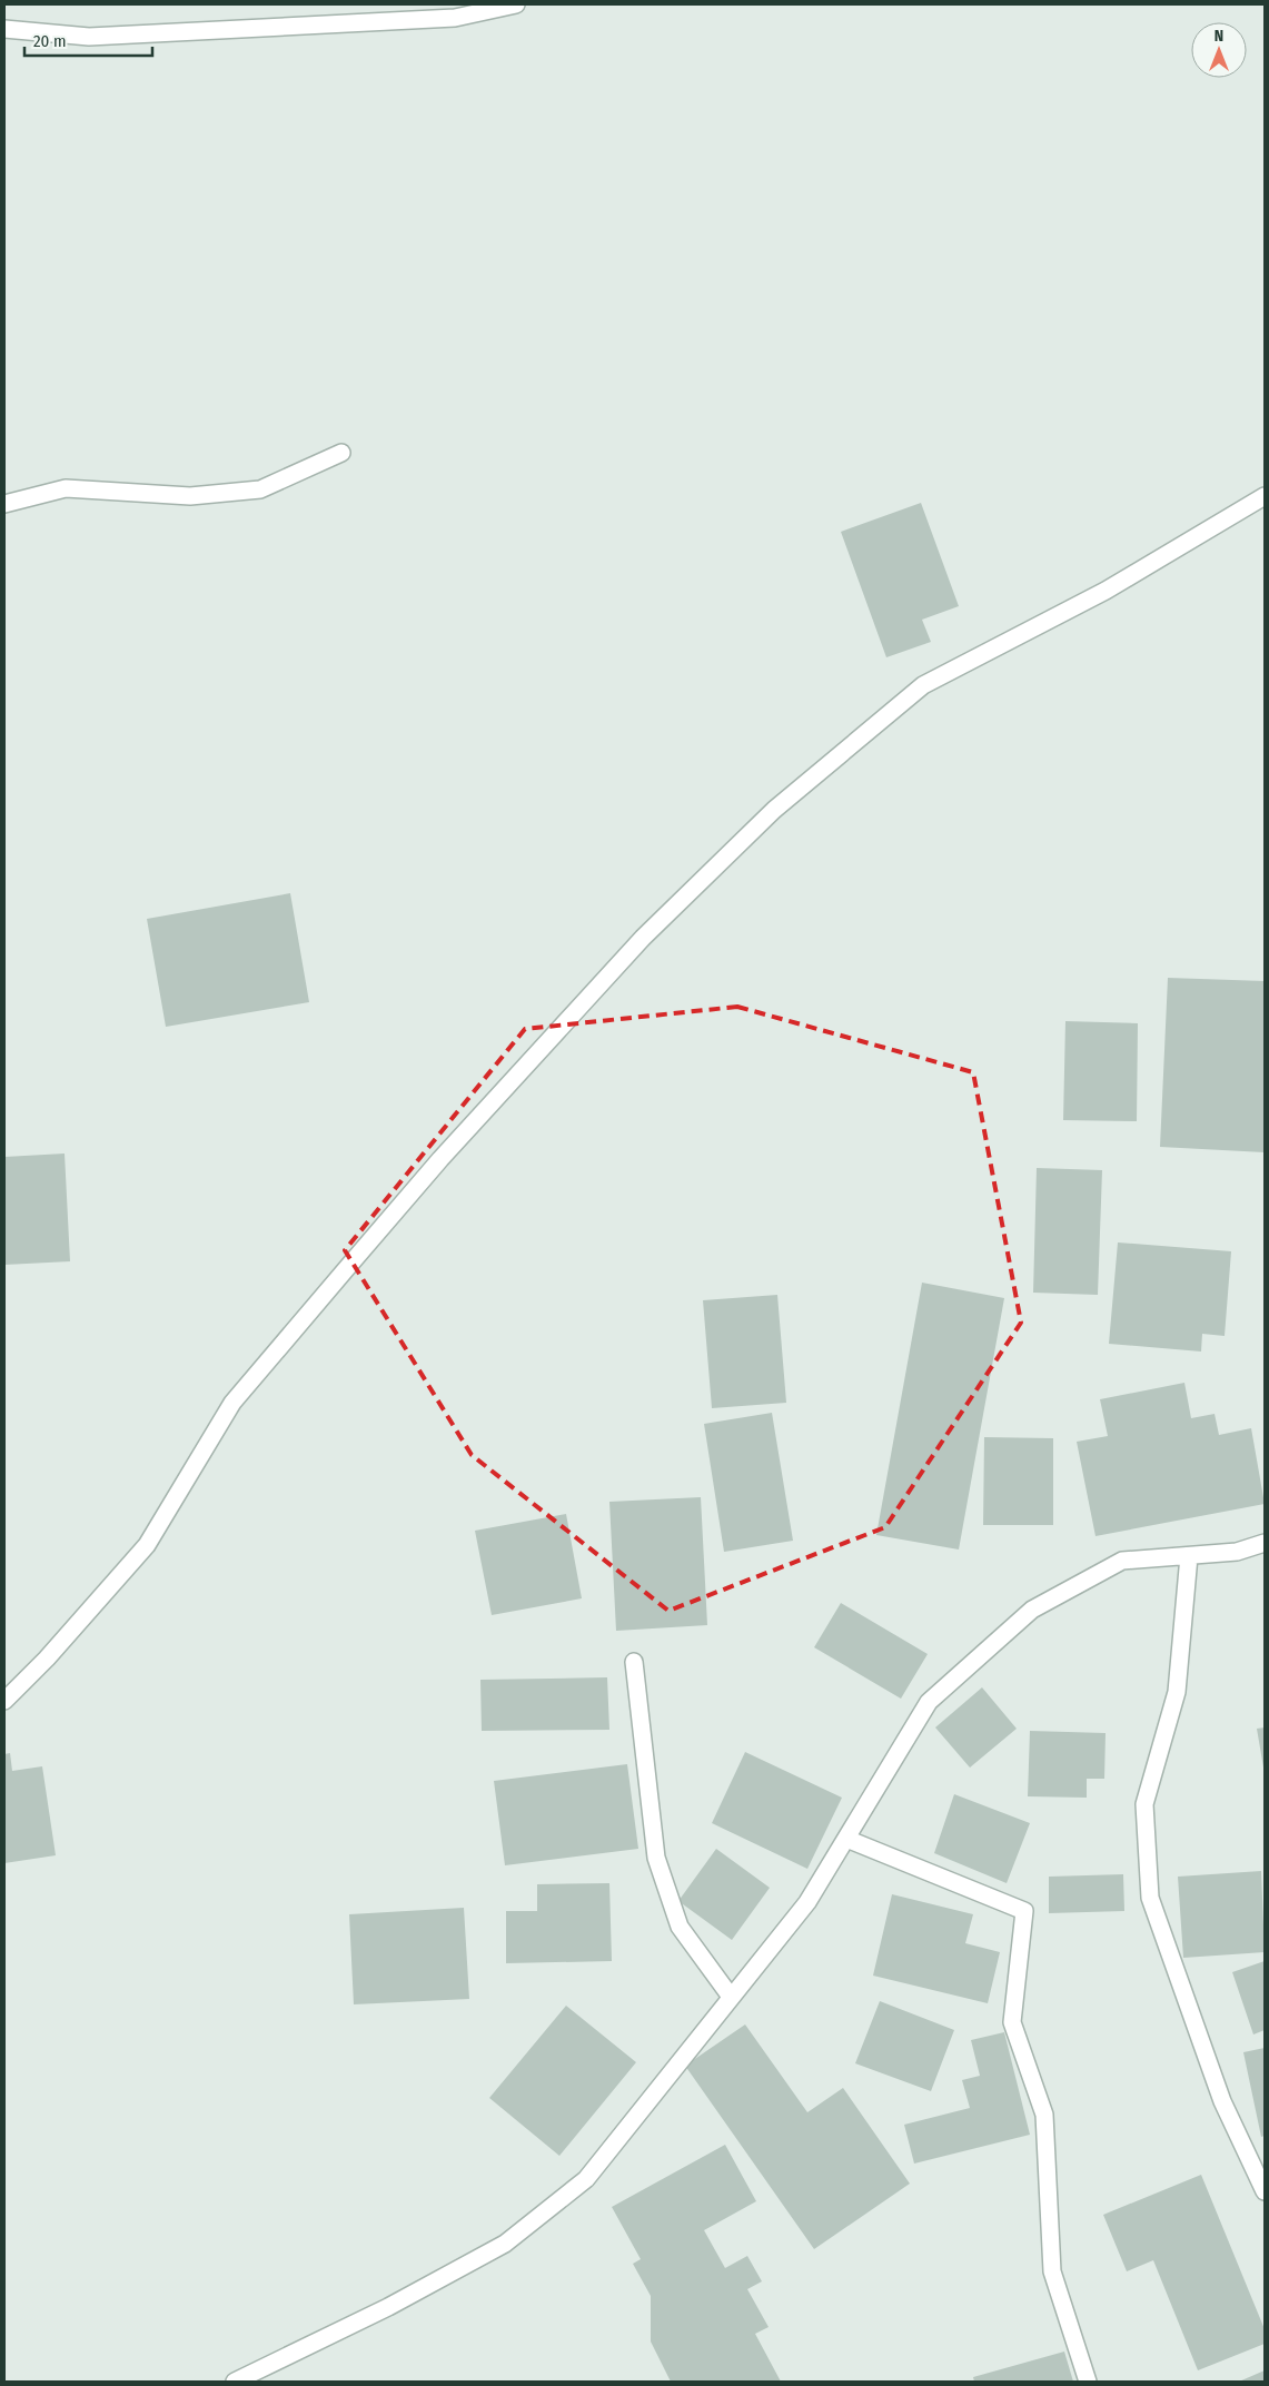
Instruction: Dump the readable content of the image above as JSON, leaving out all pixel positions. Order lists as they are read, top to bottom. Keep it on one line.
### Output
{"scale_bar":"20 m","north":"top"}
